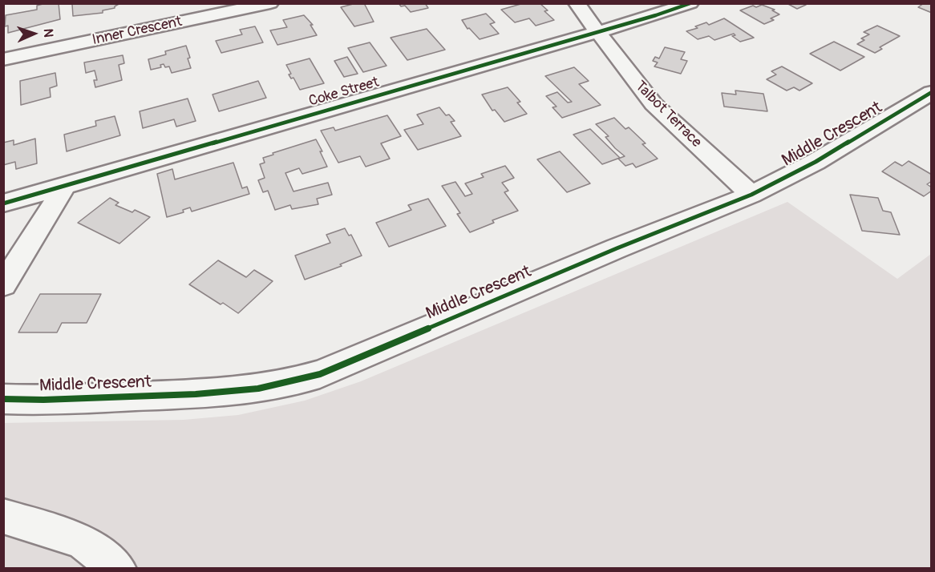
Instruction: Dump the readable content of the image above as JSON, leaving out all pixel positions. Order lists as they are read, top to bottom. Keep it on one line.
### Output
{"streets":{"street":["Inner Crescent","Coke Street","Talbot Terrace","Middle Crescent"]},"crossings":[["Coke Street","Talbot Terrace"],["Talbot Terrace","Middle Crescent"]],"north":"right"}
